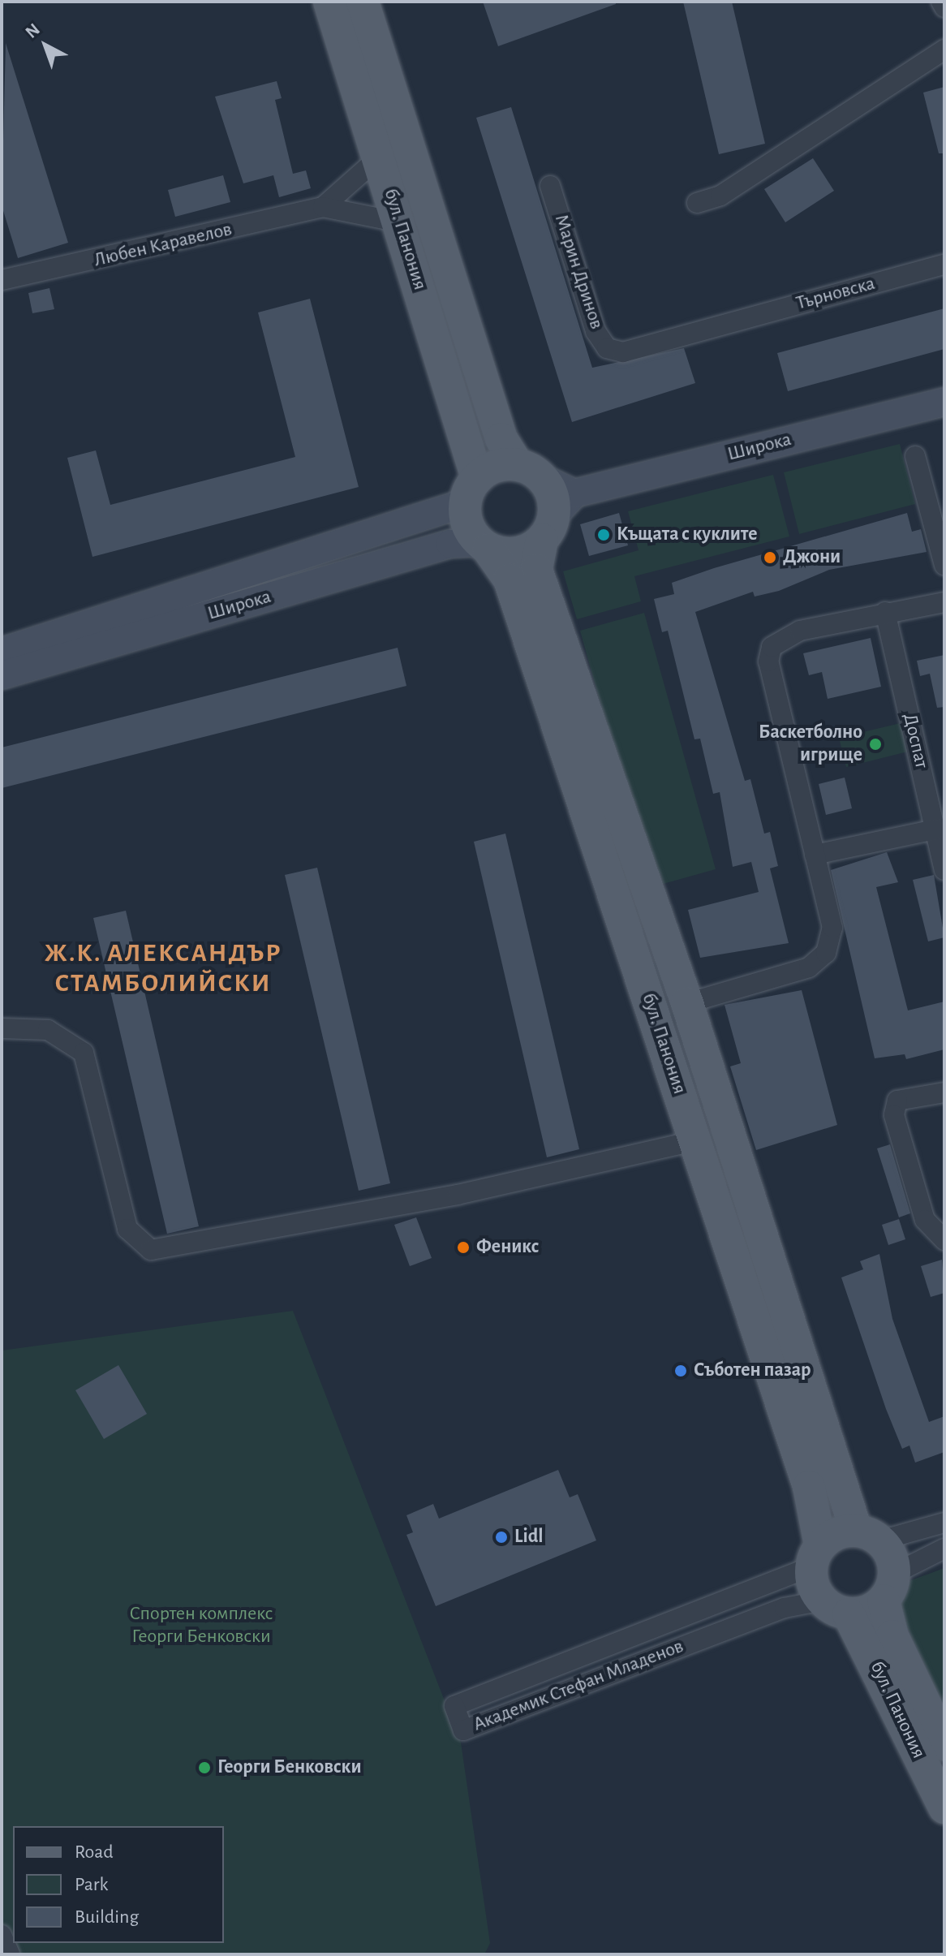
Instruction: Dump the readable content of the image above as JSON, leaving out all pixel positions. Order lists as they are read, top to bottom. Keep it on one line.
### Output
{"streets":{"main road":["бул. Панония","Широка"],"street":["Любен Каравелов","Марин Дринов","Търновска","Доспат","Академик Стефан Младенов"]},"crossings":[["бул. Панония","Любен Каравелов"],["бул. Панония","Широка"],["бул. Панония","Академик Стефан Младенов"],["Марин Дринов","Търновска"]],"districts":["Ж.К. АЛЕКСАНДЪР СТАМБОЛИЙСКИ"],"parks":["Спортен комплекс Георги Бенковски"],"places":["Къщата с куклите","Джони","Баскетболно игрище","Феникс","Съботен пазар","Lidl","Георги Бенковски"],"legend":["Road","Park","Building"],"north":"top left"}
